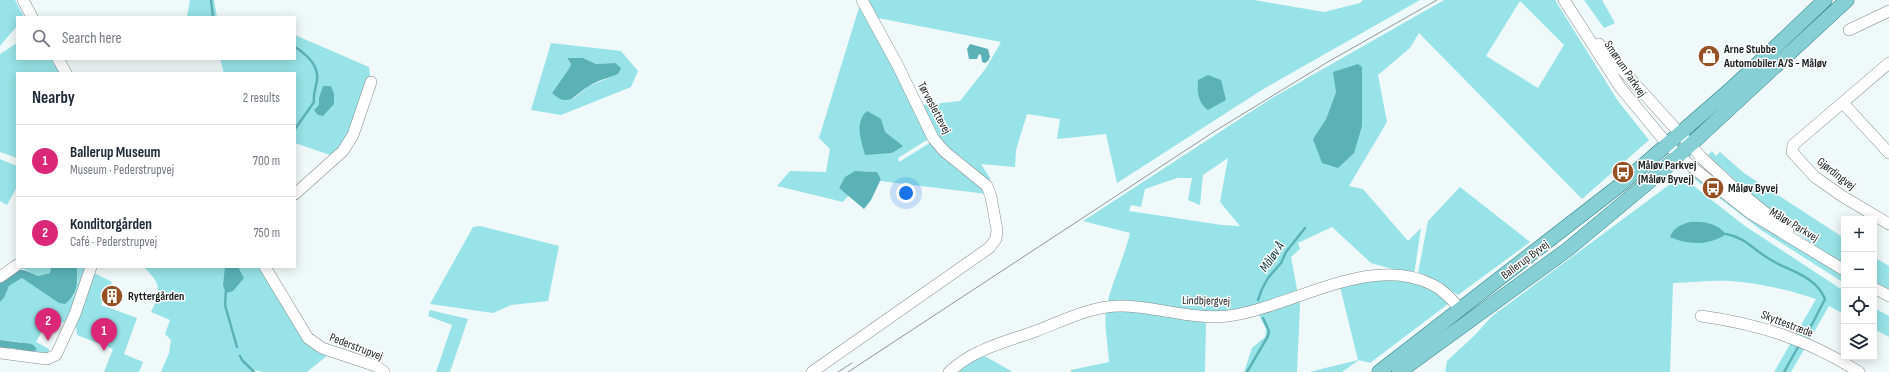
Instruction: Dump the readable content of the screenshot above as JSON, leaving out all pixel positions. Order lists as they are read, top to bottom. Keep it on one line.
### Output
{"streets":{"main road":["Ballerup Byvej"],"street":["Smørum Parkvej","Tørveslettevej","Gjørdingvej","Måløv Parkvej","Lindbjergvej","Skyttestræde","Pederstrupvej"]},"crossings":[["Smørum Parkvej","Måløv Parkvej"],["Smørum Parkvej","Ballerup Byvej"],["Måløv Parkvej","Ballerup Byvej"],["Ballerup Byvej","Lindbjergvej"]],"water":["Måløv Å"],"places":{"shop":["Arne Stubbe Automobiler A/S - Måløv"],"bus stop":["Måløv Parkvej (Måløv Byvej)","Måløv Byvej"],"building":["Ryttergården"]},"page":{"search":"Search here","heading":["Nearby","2 results"],"list":[{"mark":"1","name":"Ballerup Museum","note":"Museum · Pederstrupvej","value":"700 m"},{"mark":"2","name":"Konditorgården","note":"Café · Pederstrupvej","value":"750 m"}],"map_buttons":["+","−"],"pins":["2","1"]}}
